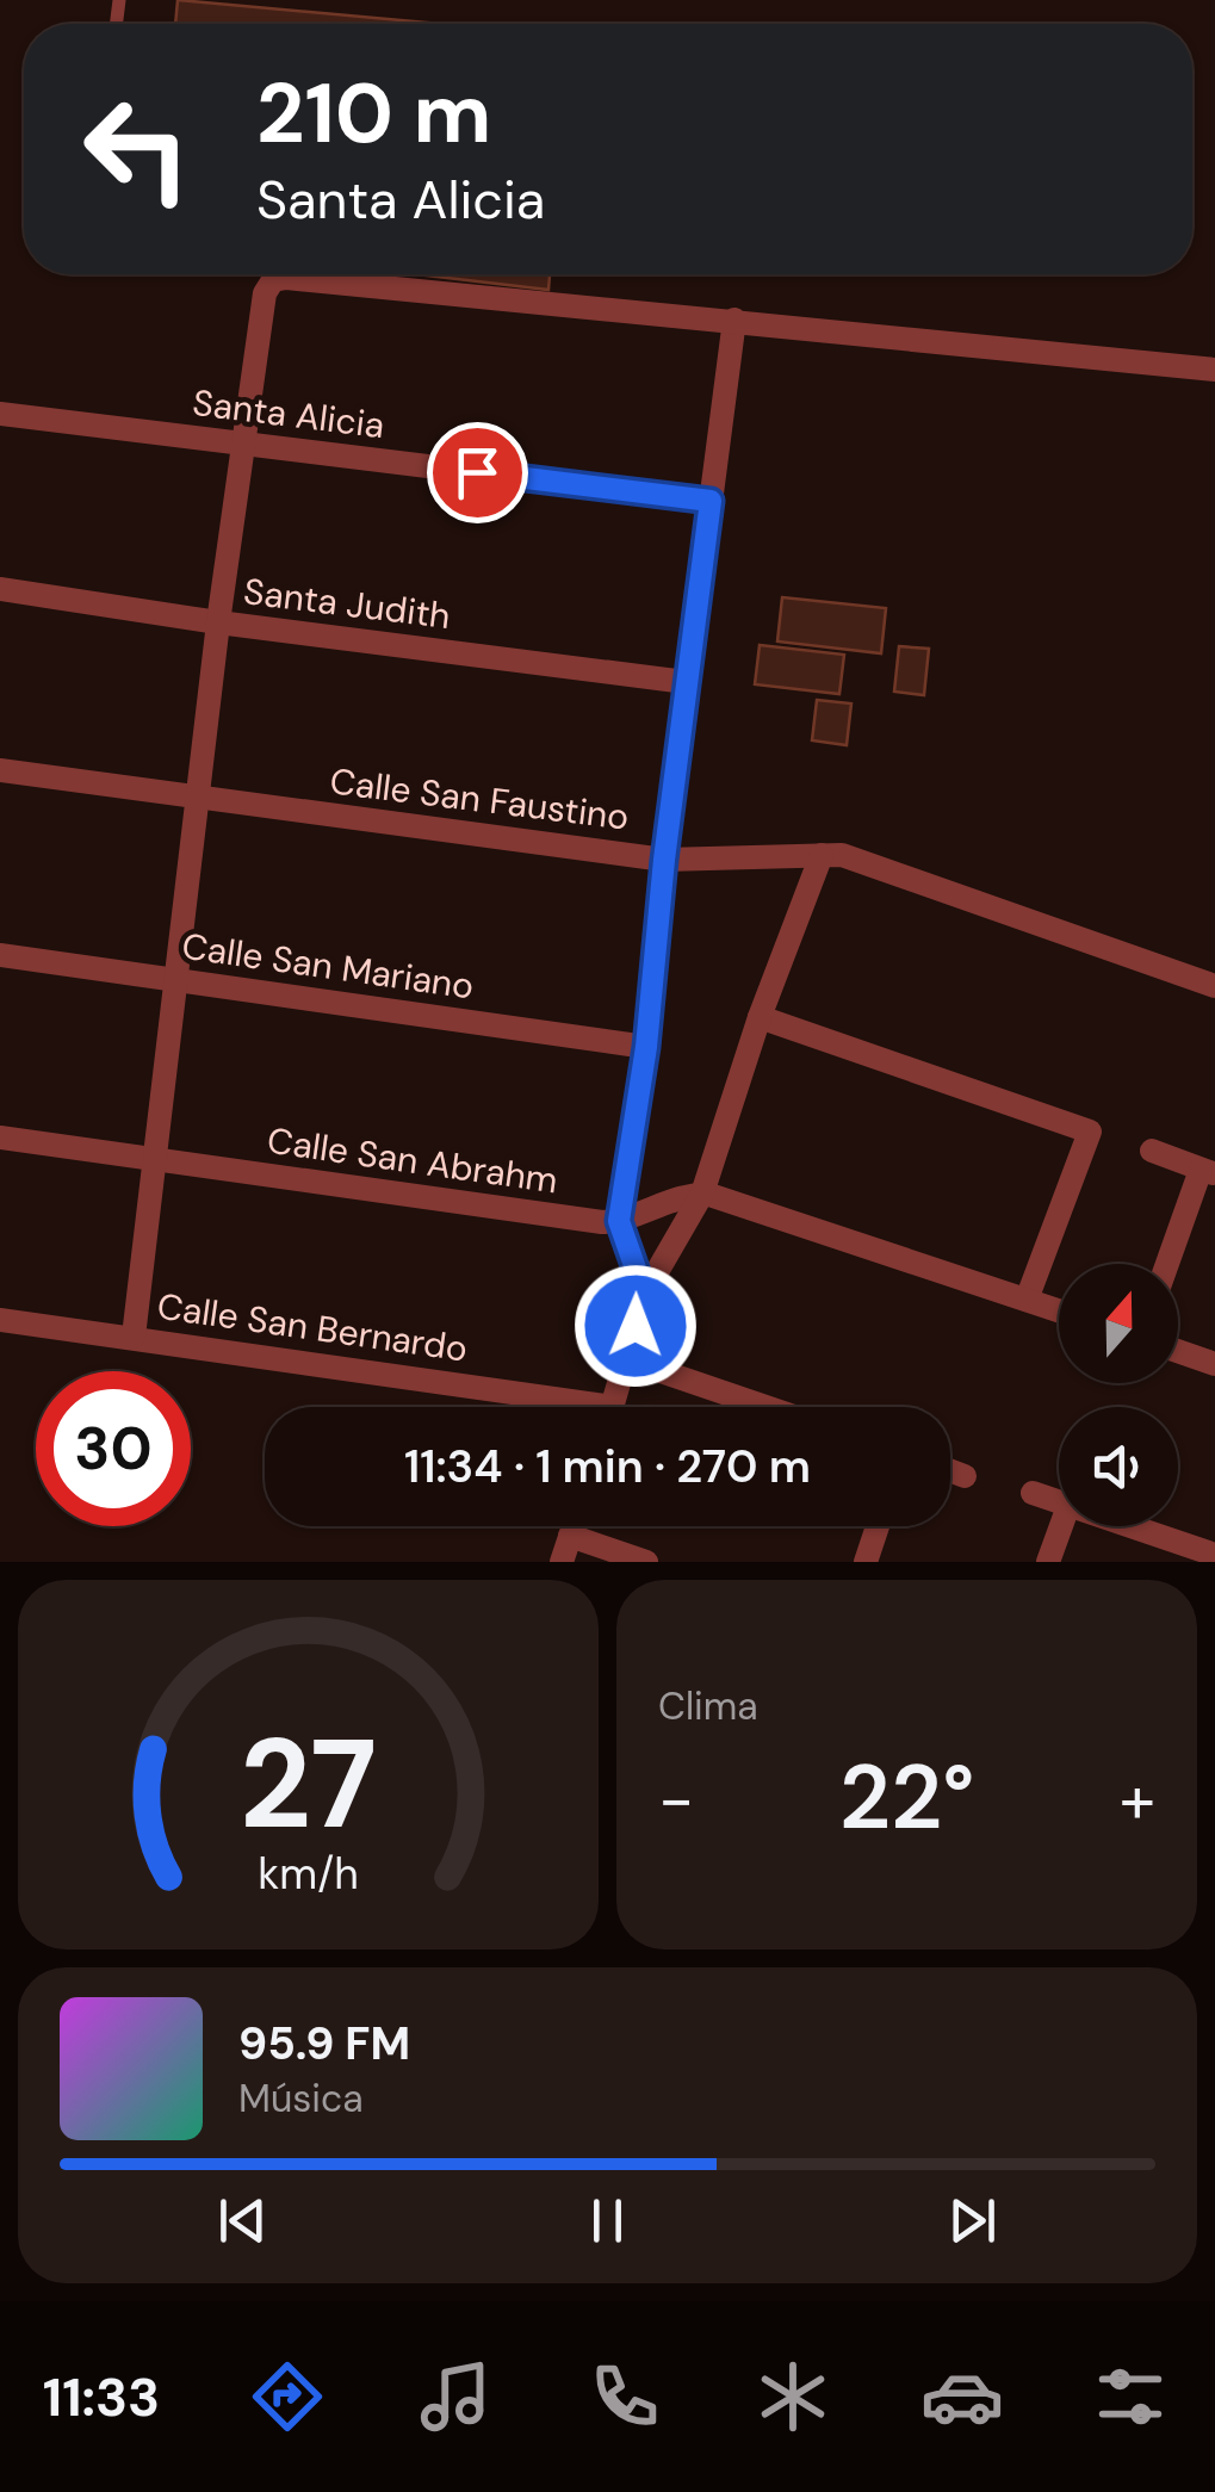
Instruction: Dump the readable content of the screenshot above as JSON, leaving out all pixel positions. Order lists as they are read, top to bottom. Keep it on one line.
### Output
{"streets":{"street":["Santa Alicia","Santa Judith","Calle San Faustino","Calle San Mariano","Calle San Abrahm","Calle San Bernardo"]},"north":"top","page":{"turn":["210 m","Santa Alicia"],"limit":"30","trip":"11:34 · 1 min · 270 m","tile":"Clima","heat":["−","22°","+"],"song":["95.9 FM","Música"],"tabs":"11:33","gauge":["27","km/h"]}}
